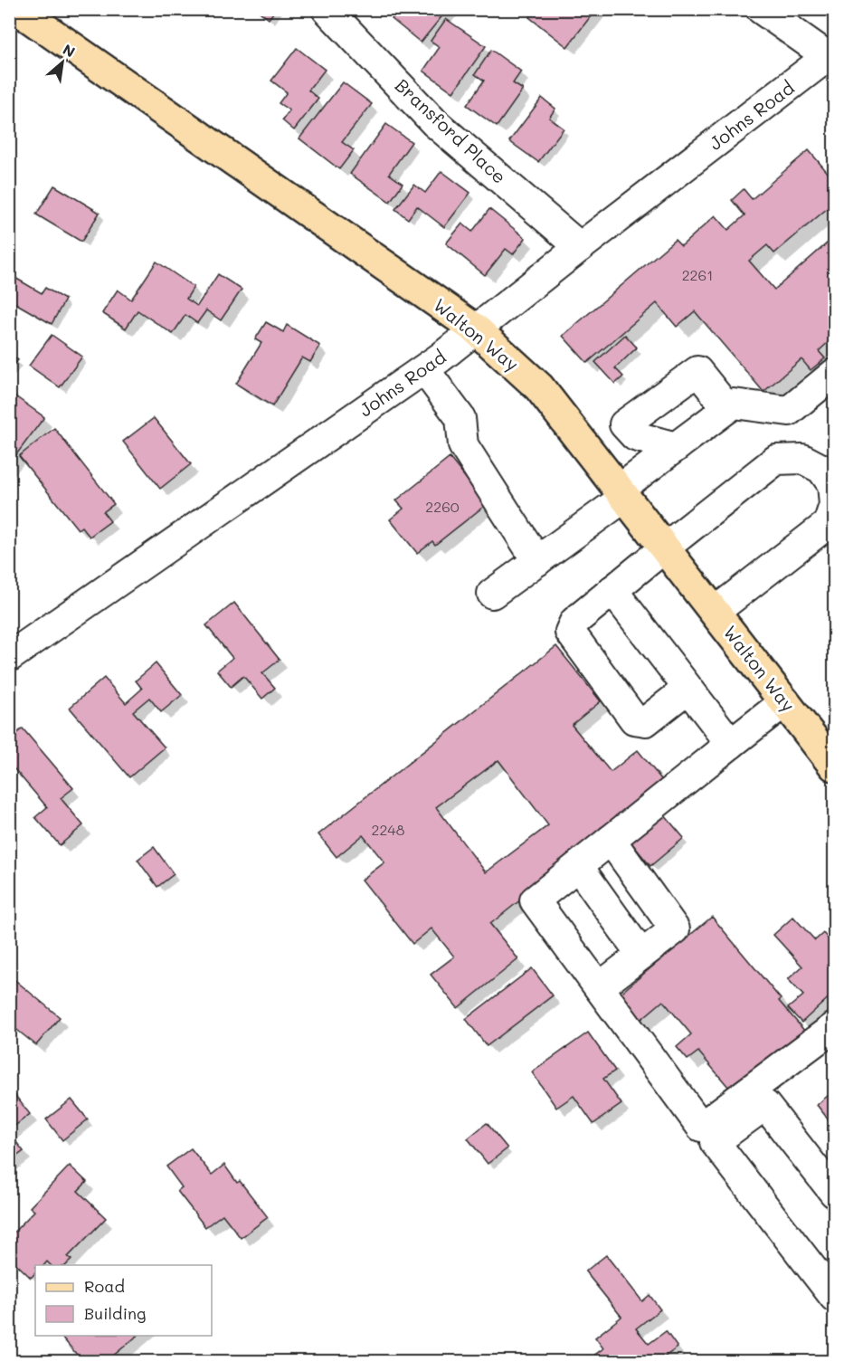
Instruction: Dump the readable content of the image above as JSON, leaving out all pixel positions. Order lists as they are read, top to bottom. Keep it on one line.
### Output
{"streets":{"main road":["Walton Way"],"street":["Johns Road","Bransford Place"]},"crossings":[["Johns Road","Bransford Place"],["Johns Road","Walton Way"]],"house_numbers":["2261","2260","2248"],"legend":["Road","Building"],"north":"top right"}
